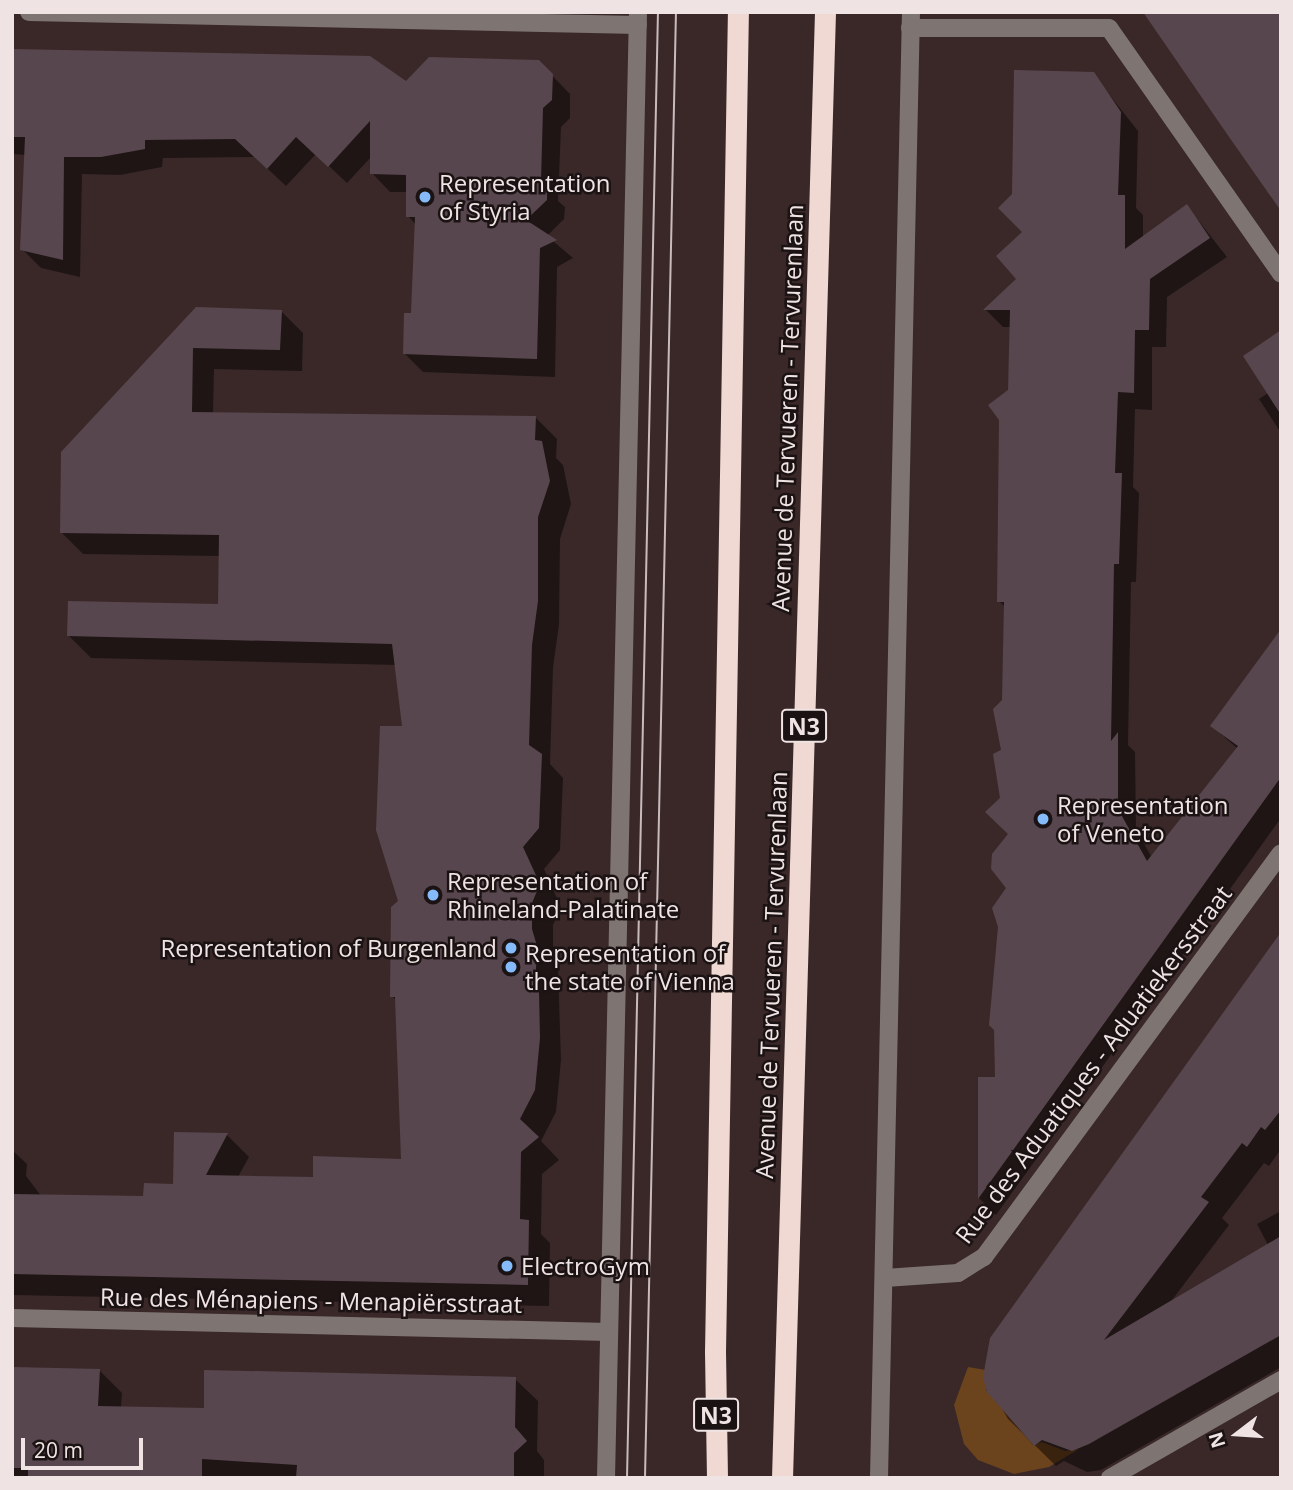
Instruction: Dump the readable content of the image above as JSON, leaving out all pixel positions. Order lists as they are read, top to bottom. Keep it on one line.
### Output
{"streets":{"highway":["Avenue de Tervueren - Tervurenlaan","N3"],"street":["Rue des Aduatiques - Aduatiekersstraat","Rue des Ménapiens - Menapiërsstraat"]},"places":["Representation of Styria","Representation of Veneto","Representation of Rhineland-Palatinate","Representation of Burgenland","Representation of the state of Vienna","ElectroGym"],"scale_bar":"20 m","north":"left"}
